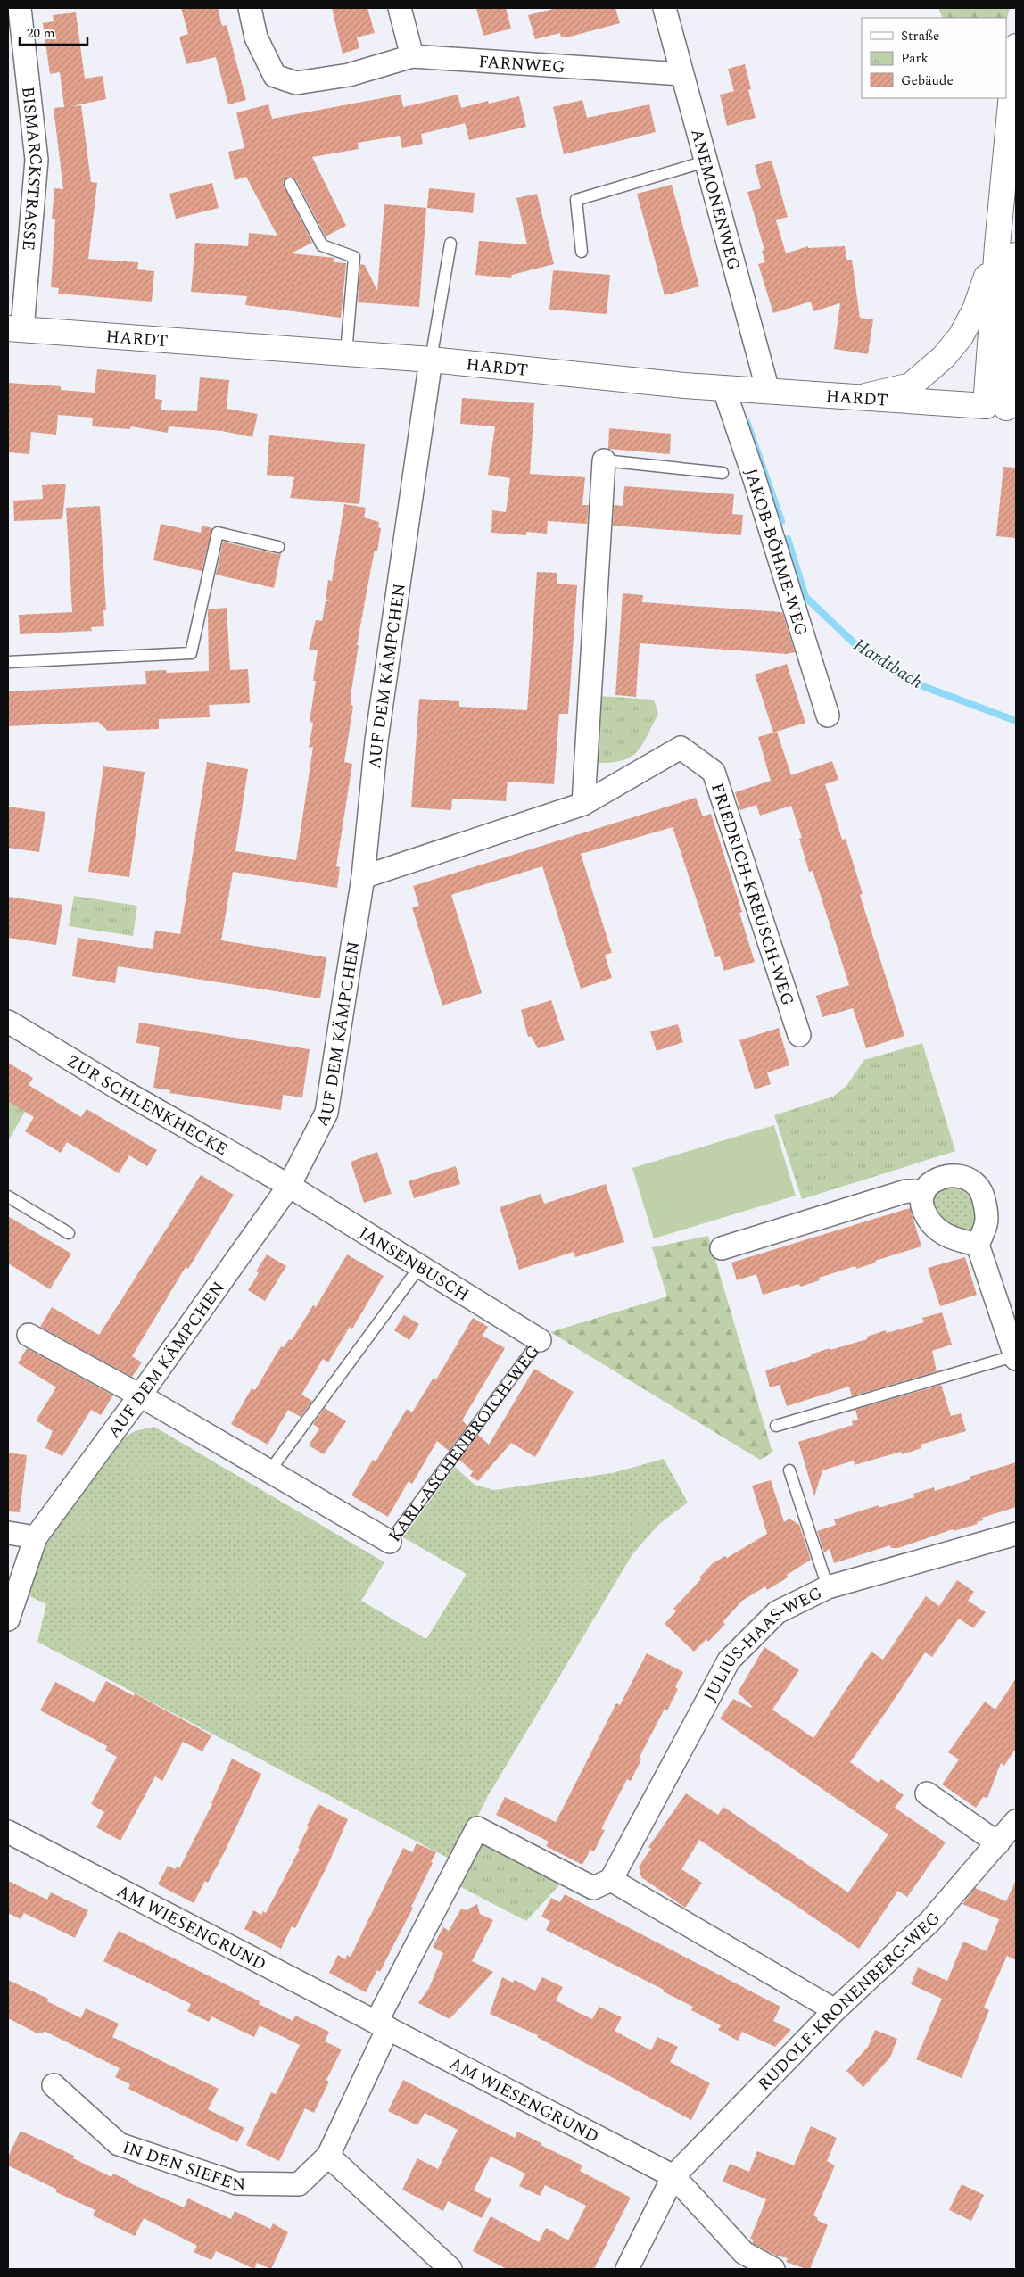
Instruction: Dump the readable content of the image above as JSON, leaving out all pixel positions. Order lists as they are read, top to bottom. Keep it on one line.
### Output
{"streets":{"main road":["HARDT"],"street":["FARNWEG","BISMARCKSTRASSE","ANEMONENWEG","JAKOB-BÖHME-WEG","AUF DEM KÄMPCHEN","FRIEDRICH-KREUSCH-WEG","ZUR SCHLENKHECKE","JANSENBUSCH","KARL-ASCHENBROICH-WEG","JULIUS-HAAS-WEG","AM WIESENGRUND","RUDOLF-KRONENBERG-WEG","IN DEN SIEFEN"]},"crossings":[["FARNWEG","ANEMONENWEG"],["BISMARCKSTRASSE","HARDT"],["ANEMONENWEG","HARDT"],["HARDT","JAKOB-BÖHME-WEG"],["HARDT","AUF DEM KÄMPCHEN"],["AUF DEM KÄMPCHEN","FRIEDRICH-KREUSCH-WEG"],["AUF DEM KÄMPCHEN","ZUR SCHLENKHECKE"],["AUF DEM KÄMPCHEN","JANSENBUSCH"],["AUF DEM KÄMPCHEN","KARL-ASCHENBROICH-WEG"],["ZUR SCHLENKHECKE","JANSENBUSCH"],["JANSENBUSCH","KARL-ASCHENBROICH-WEG"],["AM WIESENGRUND","RUDOLF-KRONENBERG-WEG"]],"water":["Hardtbach"],"legend":["Straße","Park","Gebäude"],"scale_bar":"20 m"}
